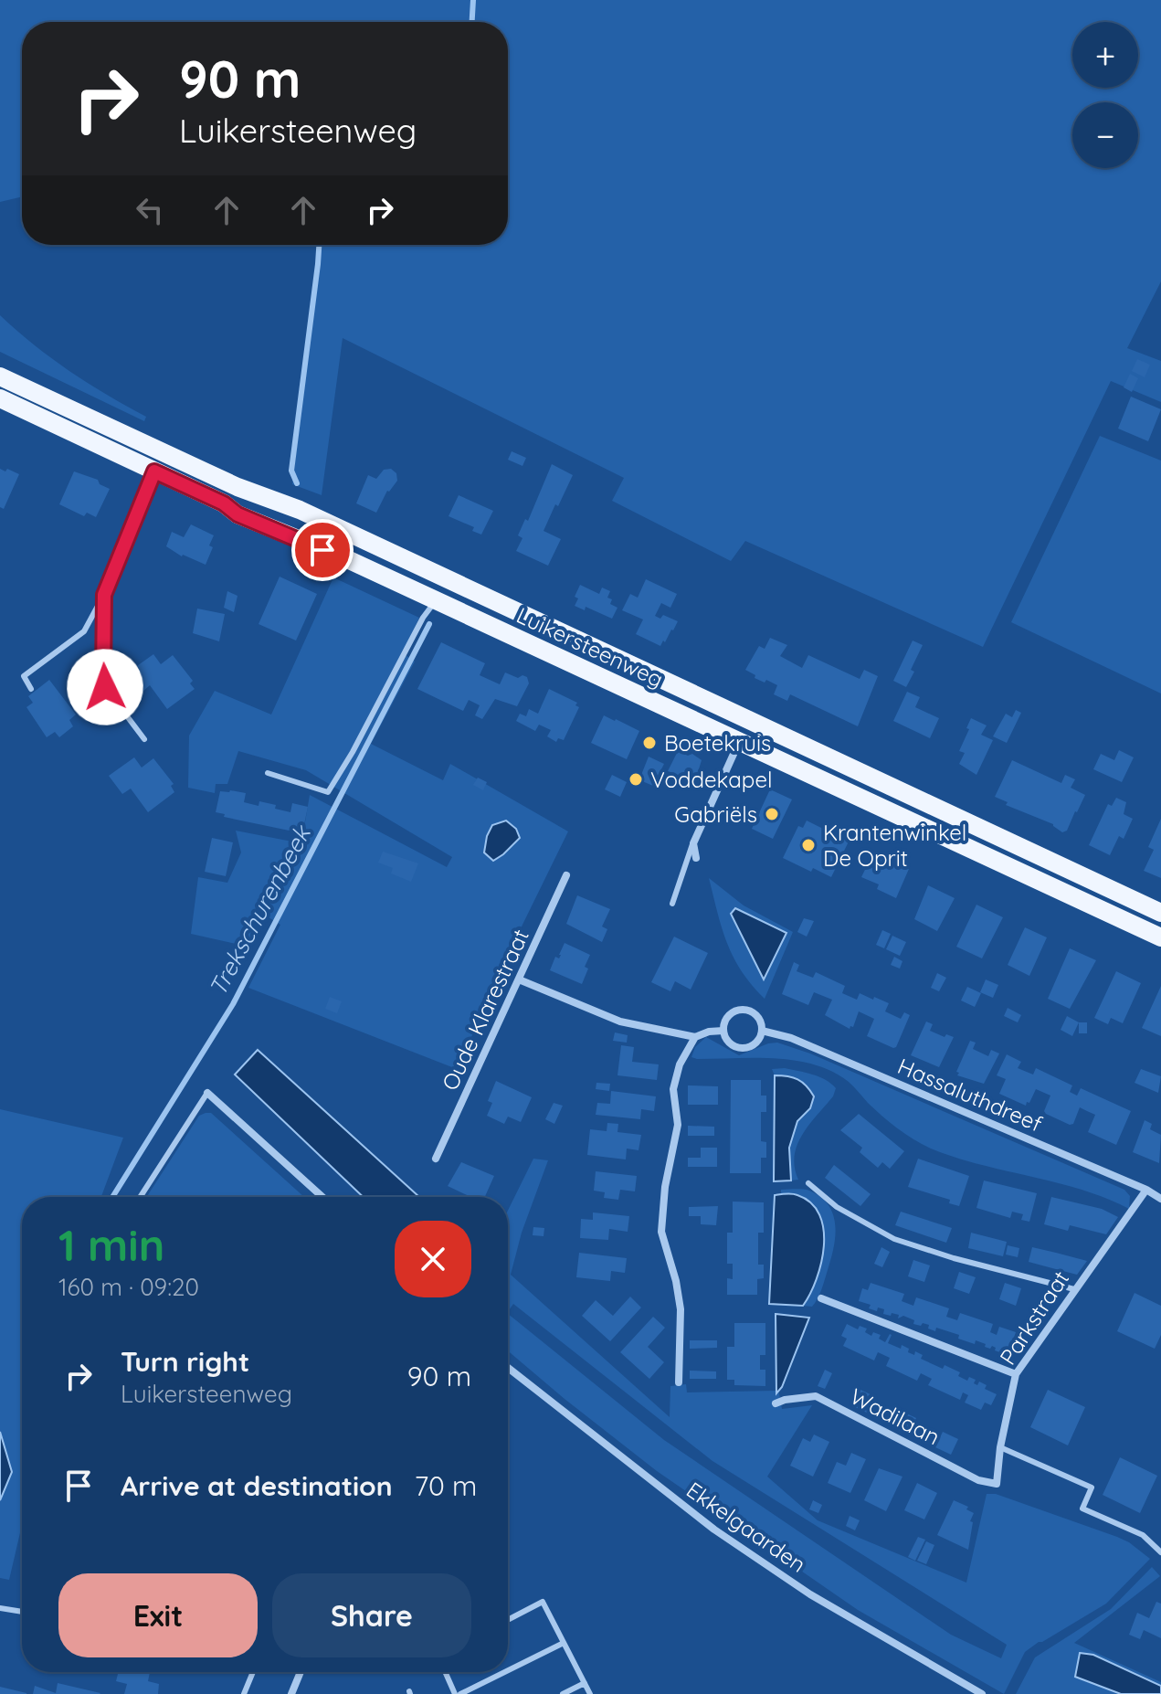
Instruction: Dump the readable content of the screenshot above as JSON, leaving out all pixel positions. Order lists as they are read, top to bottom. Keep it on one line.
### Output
{"streets":{"main road":["Luikersteenweg"],"street":["Oude Klarestraat","Hassaluthdreef","Parkstraat","Wadilaan","Ekkelgaarden"]},"crossings":[["Hassaluthdreef","Parkstraat"],["Parkstraat","Wadilaan"]],"water":["Trekschurenbeek"],"places":["Boetekruis","Voddekapel","Gabriëls","Krantenwinkel De Oprit"],"page":{"map_buttons":["+","−"],"turn":["90 m","Luikersteenweg"],"heading":["1 min","160 m · 09:20"],"list":[{"name":"Turn right","note":"Luikersteenweg","value":"90 m"},{"name":"Arrive at destination","value":"70 m"}],"buttons":["Exit","Share"]}}
